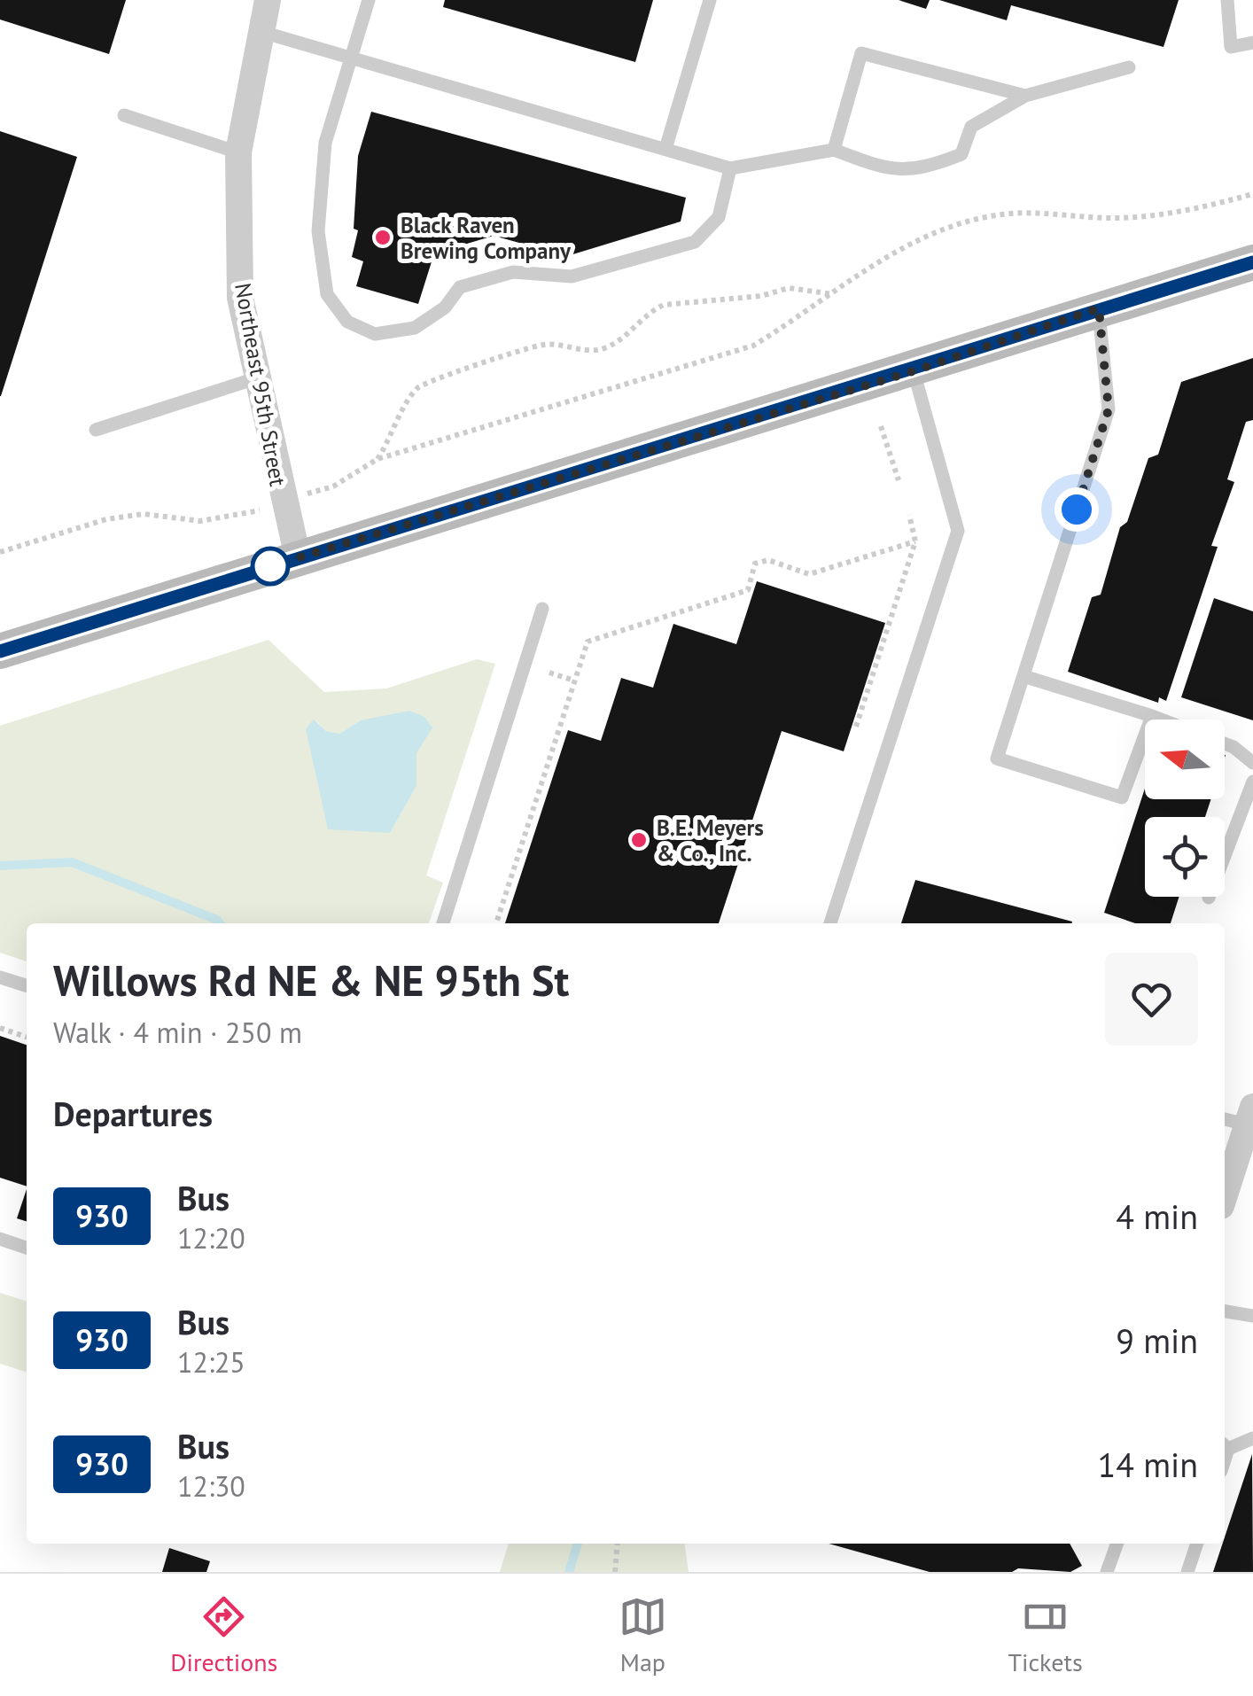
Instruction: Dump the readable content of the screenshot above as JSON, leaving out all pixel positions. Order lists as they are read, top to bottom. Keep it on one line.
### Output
{"streets":{"street":["Northeast 95th Street"]},"places":["Black Raven Brewing Company","B.E. Meyers & Co., Inc."],"lines":["bus line 930"],"north":"left","page":{"heading":[["Willows Rd NE & NE 95th St","Walk · 4 min · 250 m"],"Departures"],"list":[{"mark":"930","name":"Bus","note":"12:20","value":"4 min"},{"mark":"930","name":"Bus","note":"12:25","value":"9 min"},{"mark":"930","name":"Bus","note":"12:30","value":"14 min"}],"tabs":["Directions","Map","Tickets"]}}
